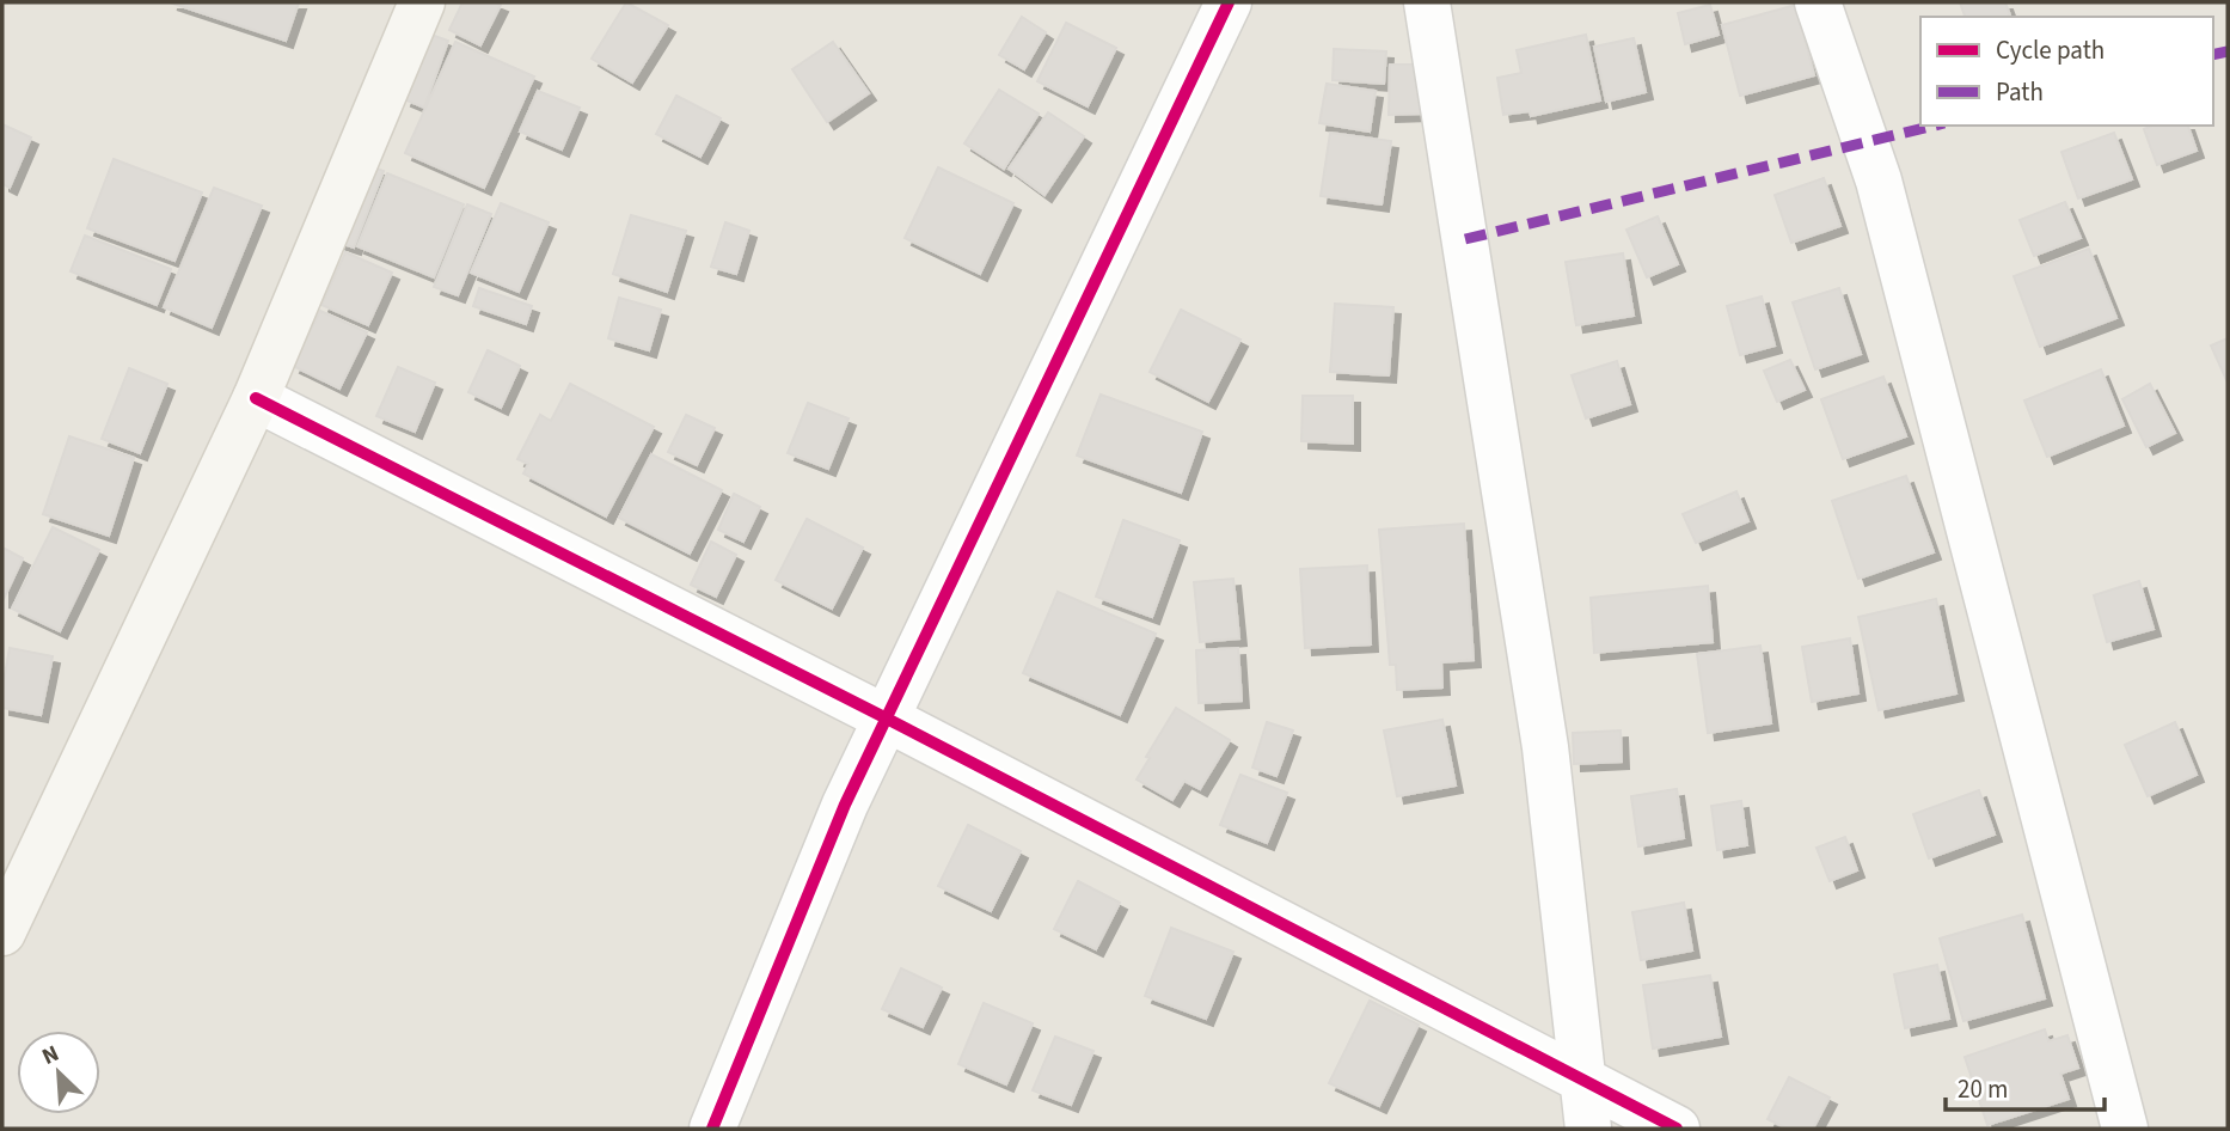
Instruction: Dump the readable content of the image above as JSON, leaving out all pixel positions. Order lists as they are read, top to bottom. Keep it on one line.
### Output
{"legend":["Cycle path","Path"],"scale_bar":"20 m","north":"top left"}
